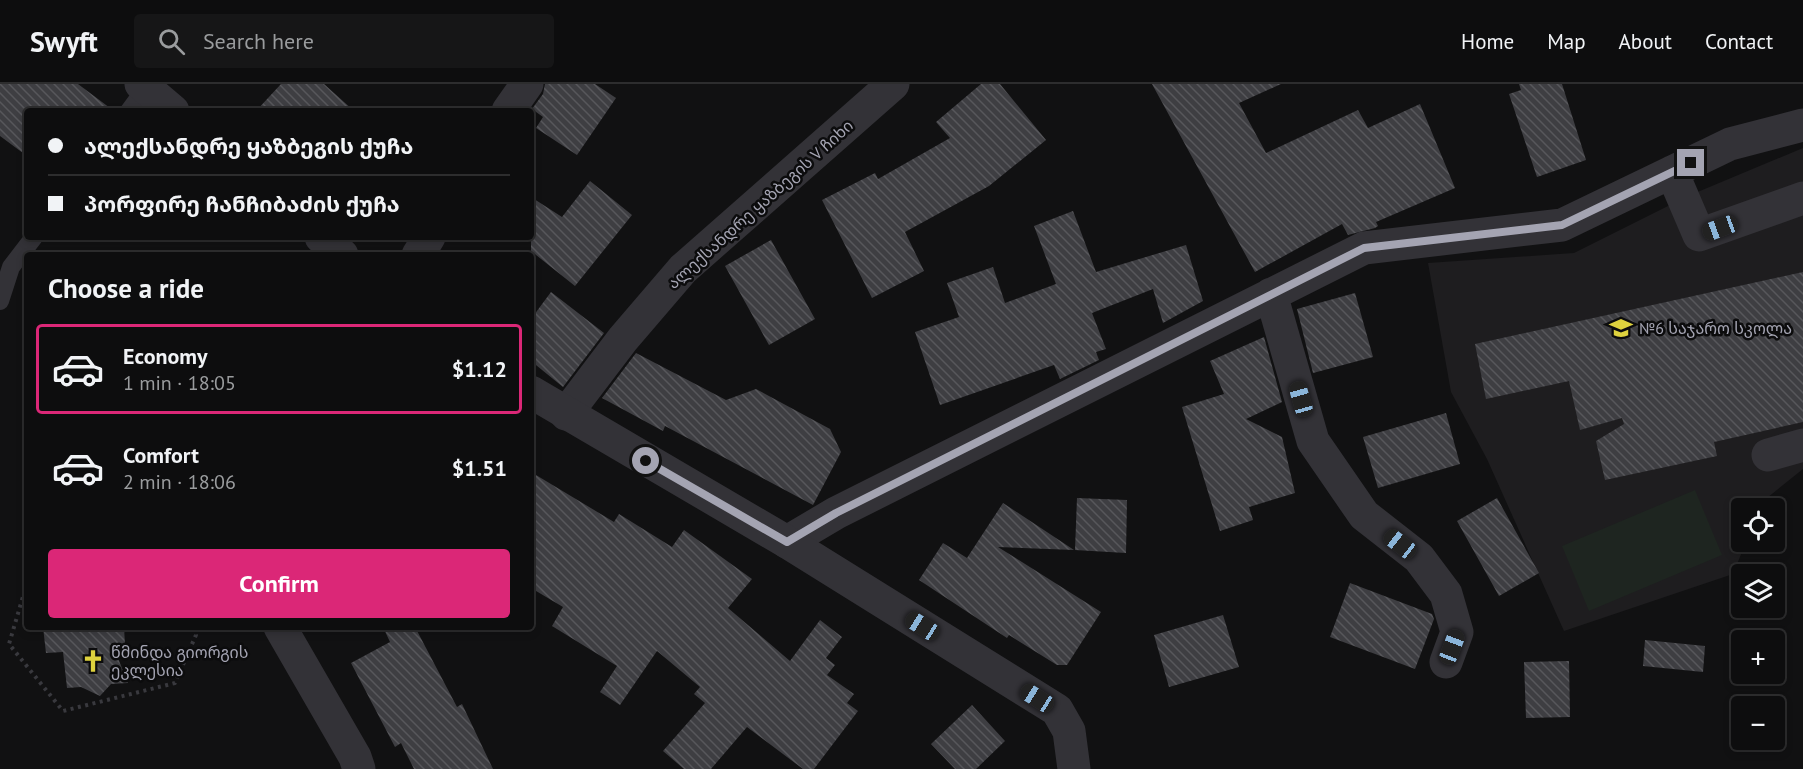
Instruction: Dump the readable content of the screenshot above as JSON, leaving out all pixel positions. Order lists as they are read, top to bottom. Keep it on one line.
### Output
{"streets":{"street":["ალექსანდრე ყაზბეგის V ჩიხი"]},"places":{"school or university":["№6 საჯარო სკოლა"],"church":["წმინდა გიორგის ეკლესია"]},"page":{"header":"Swyft","search":"Search here","nav":["Home","Map","About","Contact"],"banner":["ალექსანდრე ყაზბეგის ქუჩა","პორფირე ჩანჩიბაძის ქუჩა"],"heading":"Choose a ride","list":[{"name":"Economy","note":"1 min · 18:05","value":"$1.12"},{"name":"Comfort","note":"2 min · 18:06","value":"$1.51"}],"map_buttons":["+","−"],"buttons":"Confirm"}}
